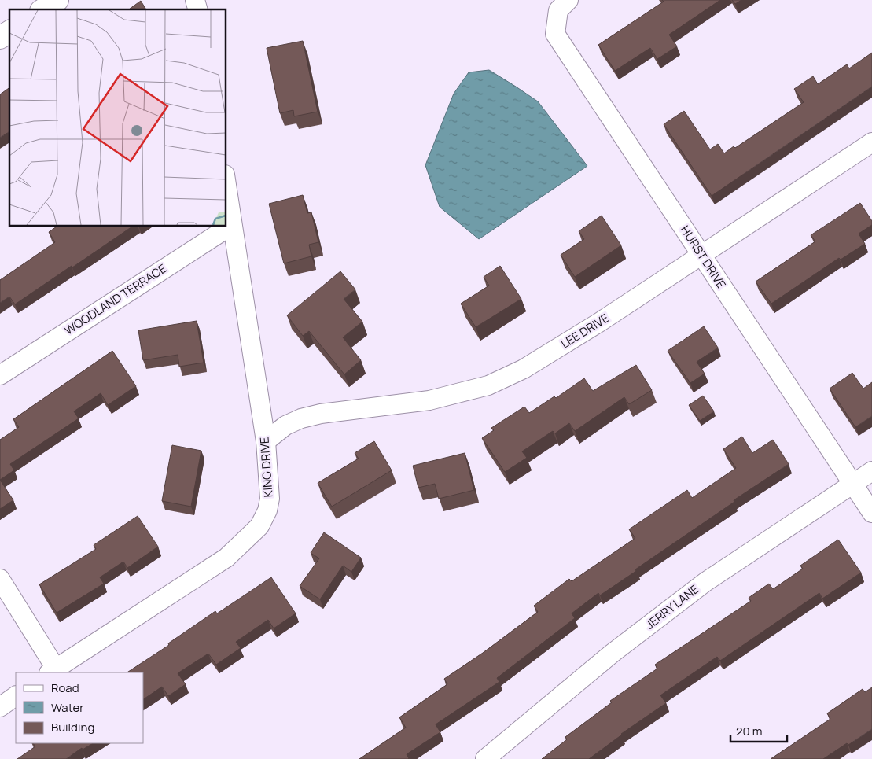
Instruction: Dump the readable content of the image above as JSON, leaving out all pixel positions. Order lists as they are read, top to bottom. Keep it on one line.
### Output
{"streets":{"street":["HURST DRIVE","WOODLAND TERRACE","LEE DRIVE","KING DRIVE","JERRY LANE"]},"crossings":[["HURST DRIVE","LEE DRIVE"],["HURST DRIVE","JERRY LANE"],["WOODLAND TERRACE","KING DRIVE"],["LEE DRIVE","KING DRIVE"]],"legend":["Road","Water","Building"],"scale_bar":"20 m"}
